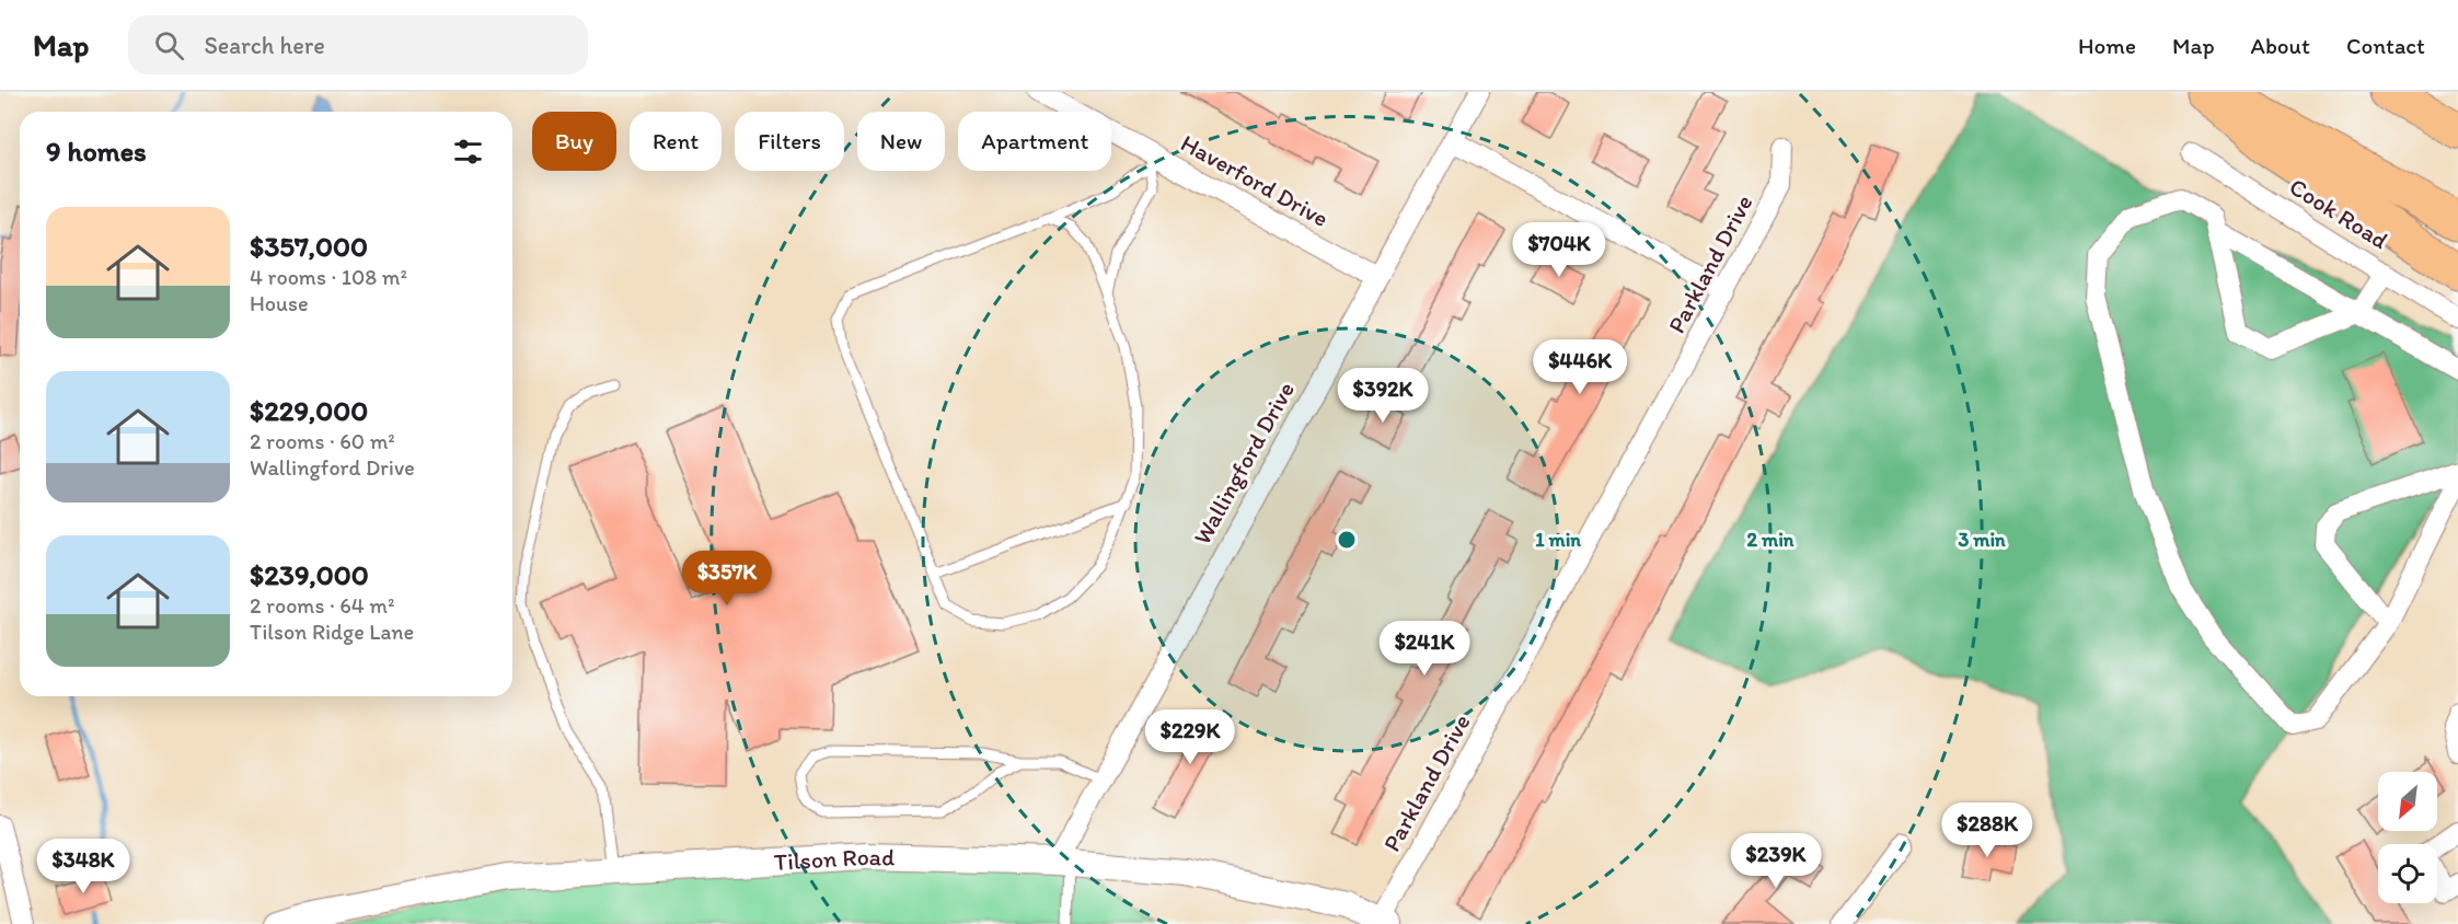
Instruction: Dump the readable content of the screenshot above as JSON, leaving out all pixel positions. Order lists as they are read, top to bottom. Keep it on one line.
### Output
{"streets":{"street":["Haverford Drive","Cook Road","Parkland Drive","Wallingford Drive","Tilson Road"]},"crossings":[["Haverford Drive","Wallingford Drive"],["Parkland Drive","Tilson Road"],["Wallingford Drive","Tilson Road"]],"north":"bottom left","page":{"header":"Map","search":"Search here","nav":["Home","Map","About","Contact"],"chip":["Buy","Rent","Filters","New","Apartment"],"heading":"9 homes","list":[{"name":"$357,000","note":"4 rooms · 108 m² · House"},{"name":"$229,000","note":"2 rooms · 60 m² · Wallingford Drive"},{"name":"$239,000","note":"2 rooms · 64 m² · Tilson Ridge Lane"}],"price":["$704K","$446K","$392K","$357K","$241K","$229K","$288K","$239K","$348K"]},"rings":["1 min","2 min","3 min"]}
